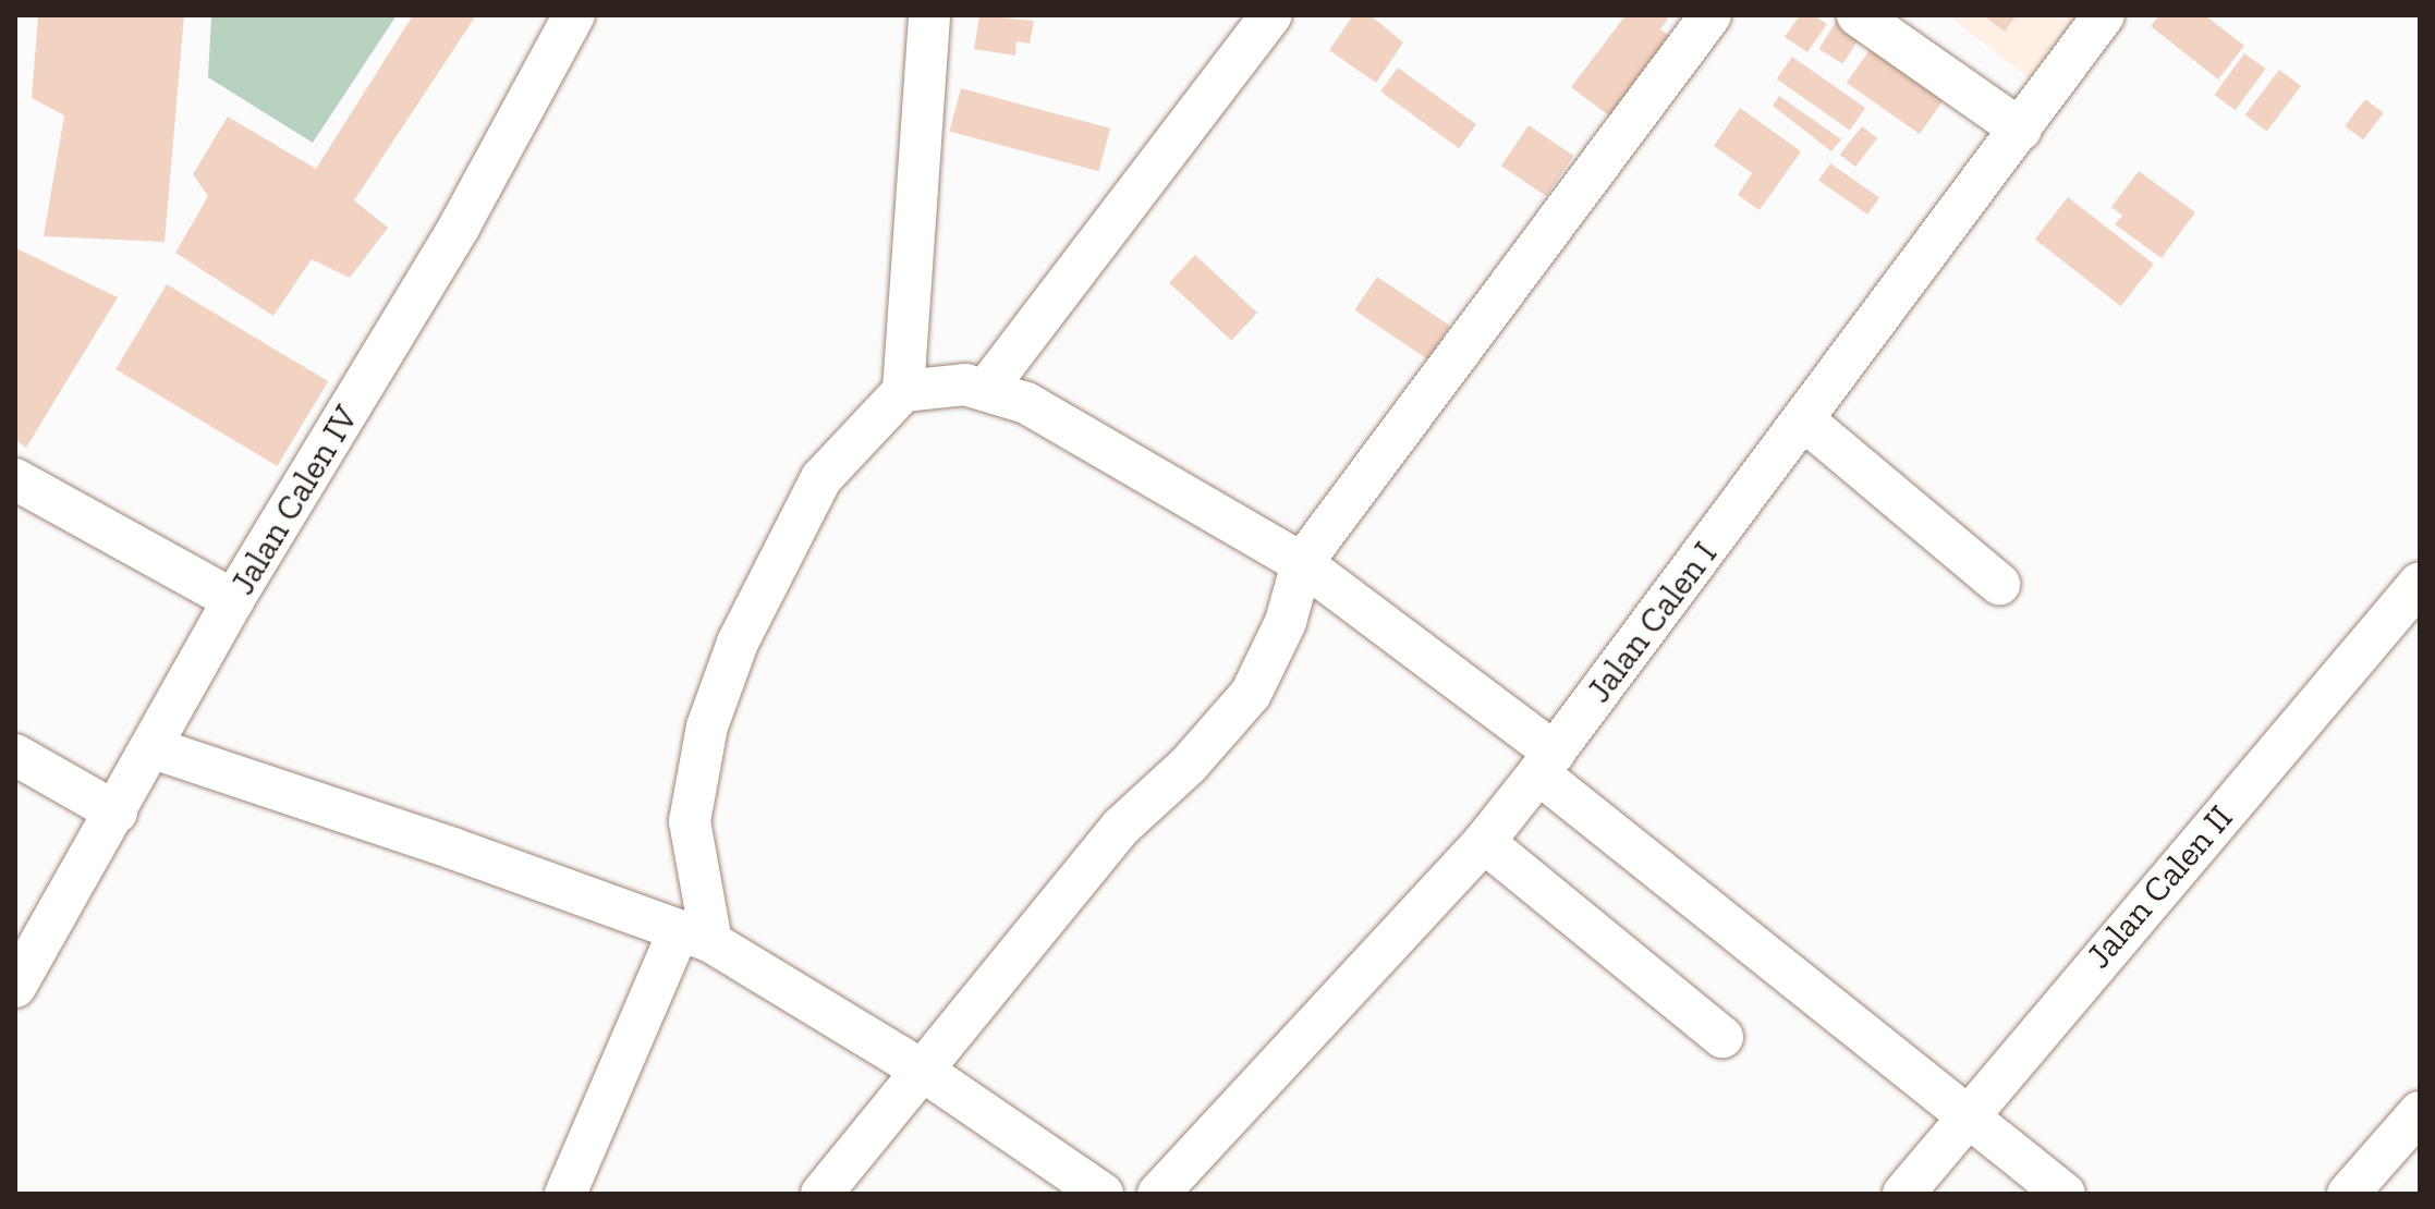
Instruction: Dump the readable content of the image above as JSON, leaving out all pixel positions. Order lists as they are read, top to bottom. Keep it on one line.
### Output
{"streets":{"street":["Jalan Calen IV","Jalan Calen I","Jalan Calen II"]}}
